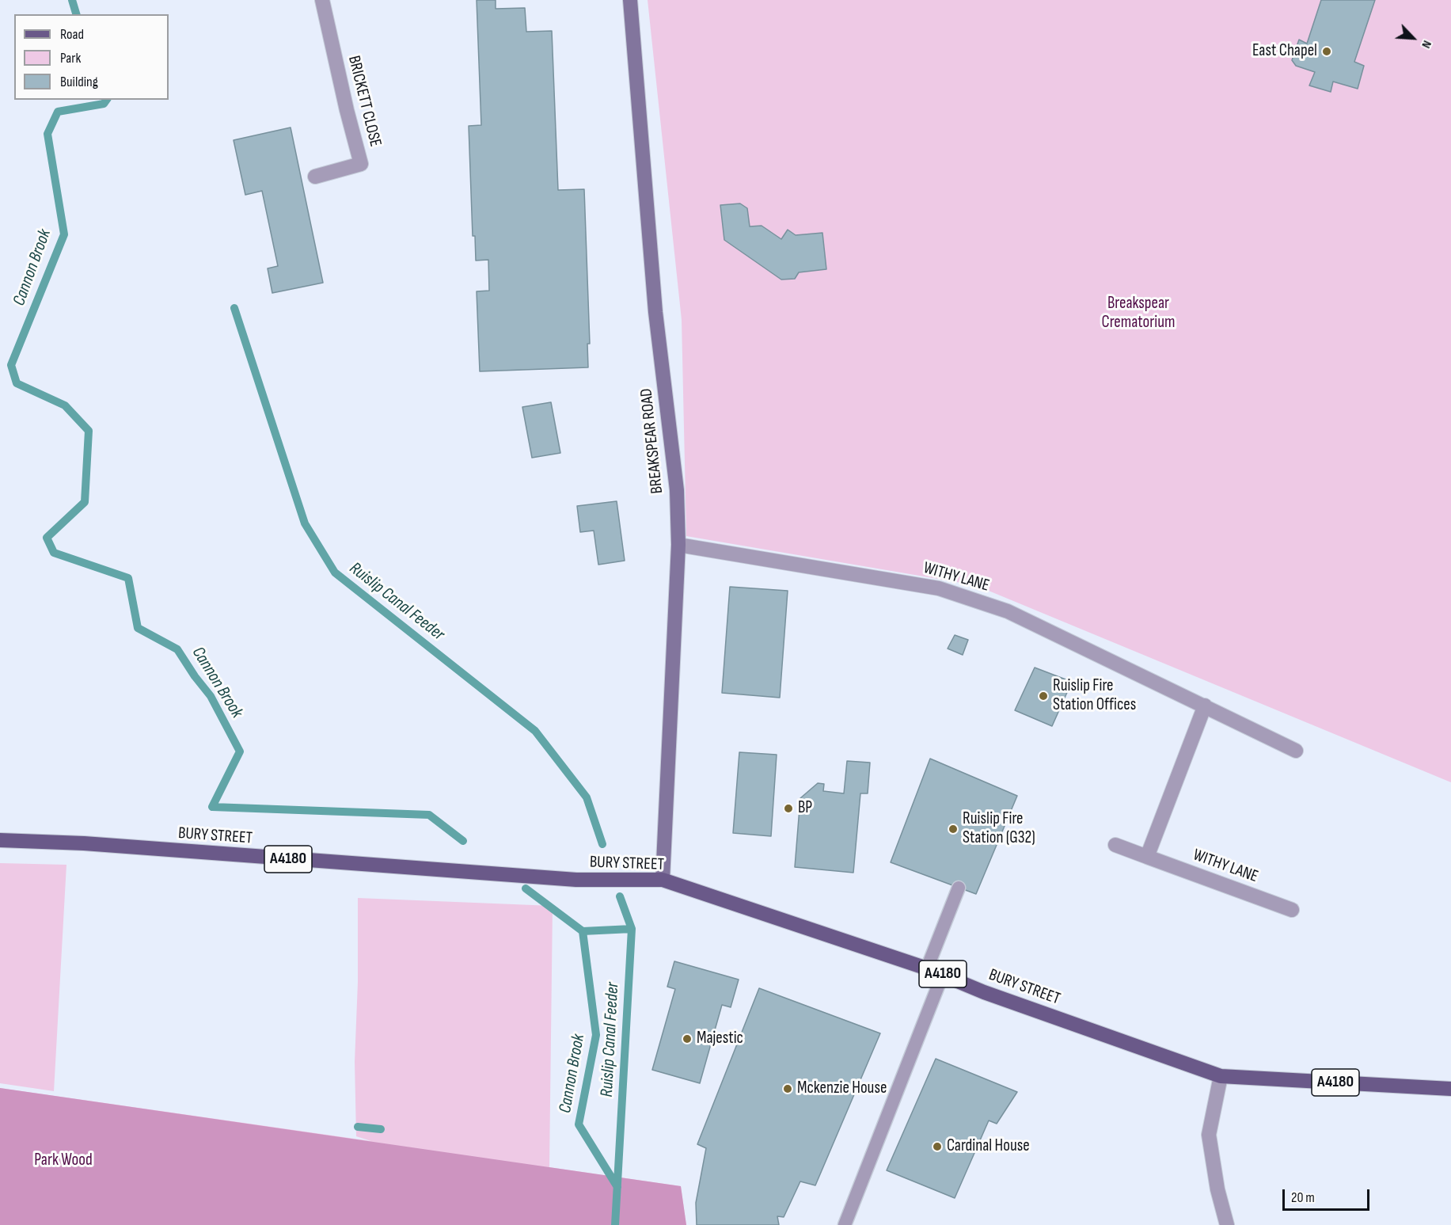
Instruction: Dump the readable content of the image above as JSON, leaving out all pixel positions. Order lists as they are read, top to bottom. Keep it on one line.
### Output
{"streets":{"main road":["BURY STREET","A4180"],"street":["BRICKETT CLOSE","BREAKSPEAR ROAD","WITHY LANE"]},"crossings":[["BREAKSPEAR ROAD","WITHY LANE"],["BREAKSPEAR ROAD","BURY STREET"],["BURY STREET","A4180"]],"water":["Cannon Brook","Ruislip Canal Feeder"],"parks":["Breakspear Crematorium","Park Wood"],"places":["East Chapel","Ruislip Fire Station Offices","BP","Ruislip Fire Station (G32)","Majestic","Mckenzie House","Cardinal House"],"legend":["Road","Park","Building"],"scale_bar":"20 m","north":"bottom right"}
